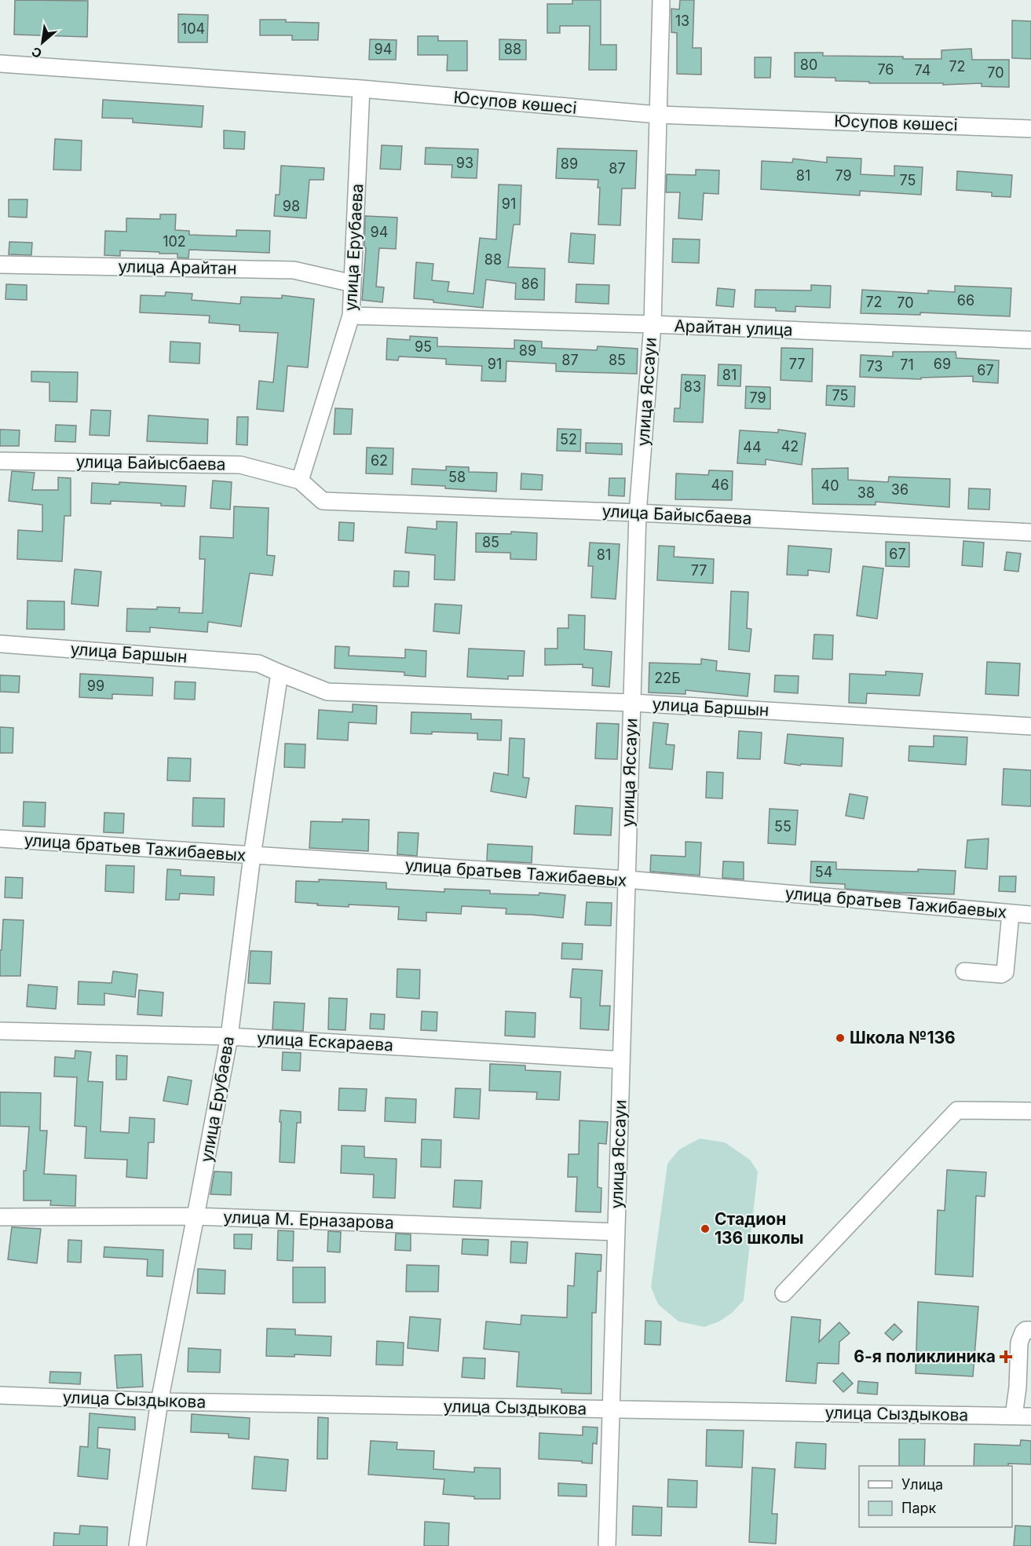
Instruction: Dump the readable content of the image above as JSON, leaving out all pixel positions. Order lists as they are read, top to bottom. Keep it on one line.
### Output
{"streets":{"street":["Юсупов көшесі","улица Ерубаева","улица Арайтан","Арайтан улица","улица Яссауи","улица Байысбаева","улица Баршын","улица братьев Тажибаевых","улица Ескараева","улица М. Ерназарова","улица Сыздыкова"]},"crossings":[["Юсупов көшесі","улица Ерубаева"],["Юсупов көшесі","улица Яссауи"],["улица Ерубаева","улица Арайтан"],["улица Ерубаева","Арайтан улица"],["улица Ерубаева","улица Байысбаева"],["улица Ерубаева","улица Баршын"],["улица Ерубаева","улица братьев Тажибаевых"],["улица Ерубаева","улица Ескараева"],["улица Ерубаева","улица М. Ерназарова"],["улица Ерубаева","улица Сыздыкова"],["Арайтан улица","улица Яссауи"],["улица Яссауи","улица Байысбаева"],["улица Яссауи","улица Баршын"],["улица Яссауи","улица братьев Тажибаевых"],["улица Яссауи","улица Ескараева"],["улица Яссауи","улица М. Ерназарова"],["улица Яссауи","улица Сыздыкова"]],"places":{"other":["Школа №136","Стадион 136 школы"],"health":["6-я поликлиника"]},"house_numbers":["13","104","94","88","80","72","76","74","70","93","89","87","81","79","75","91","98","94","102","88","86","66","72","70","95","89","87","85","91","77","69","71","73","67","81","83","75","79","52","42","44","62","58","46","40","36","38","85","67","81","77","22Б","99","55","54"],"legend":["Улица","Парк"],"north":"bottom left"}
